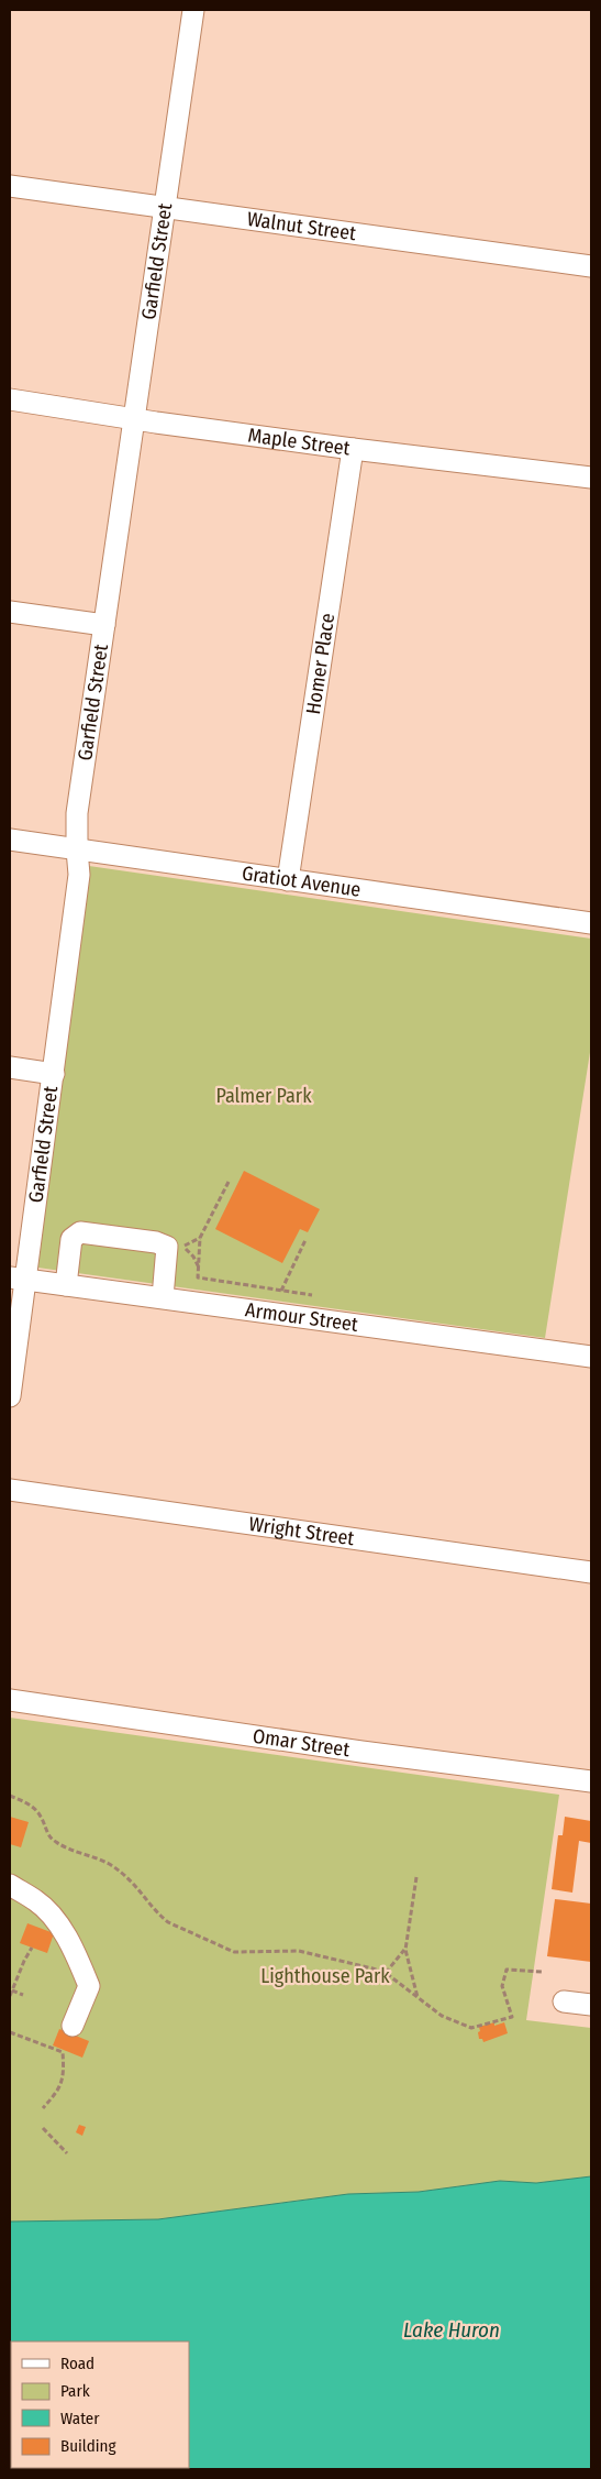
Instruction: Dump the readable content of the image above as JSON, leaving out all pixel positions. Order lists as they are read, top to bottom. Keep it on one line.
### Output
{"streets":{"street":["Walnut Street","Garfield Street","Maple Street","Homer Place","Gratiot Avenue","Armour Street","Wright Street","Omar Street"]},"crossings":[["Walnut Street","Garfield Street"],["Garfield Street","Maple Street"],["Garfield Street","Gratiot Avenue"],["Garfield Street","Armour Street"],["Maple Street","Homer Place"],["Homer Place","Gratiot Avenue"]],"water":["Lake Huron"],"parks":["Palmer Park","Lighthouse Park"],"legend":["Road","Park","Water","Building"]}
